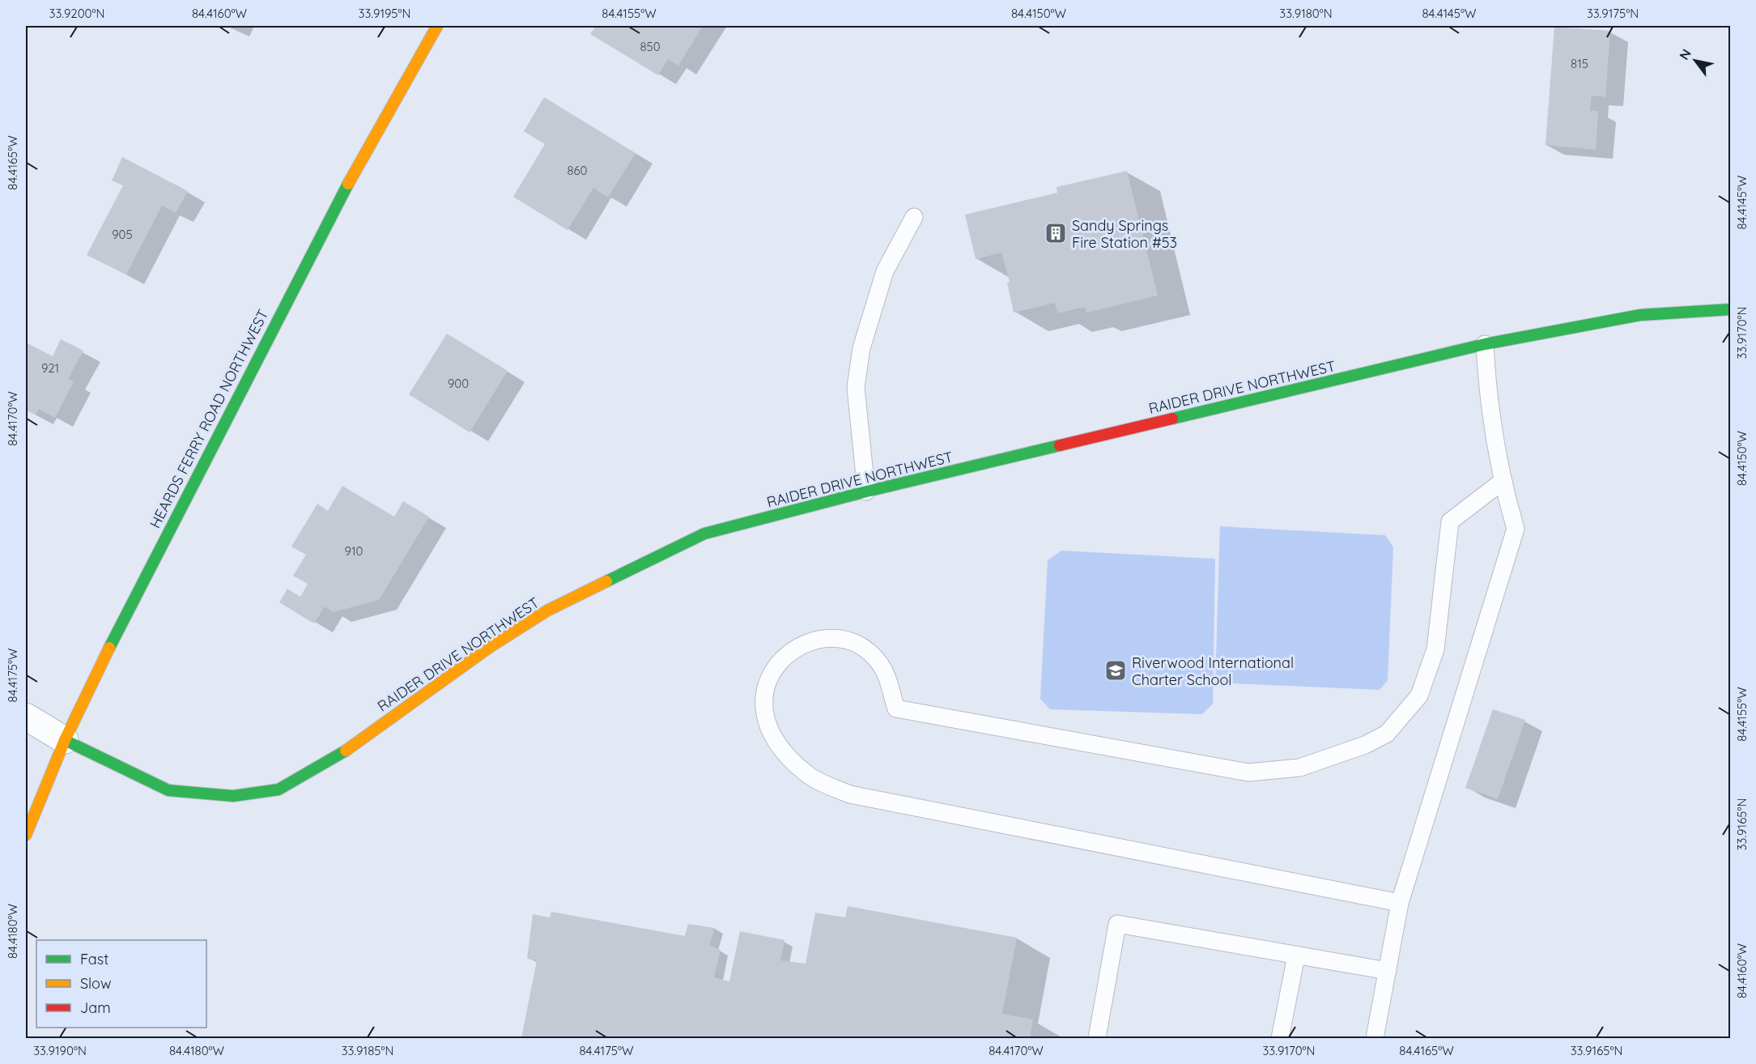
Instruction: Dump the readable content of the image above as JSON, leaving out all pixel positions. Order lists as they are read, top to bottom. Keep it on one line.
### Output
{"streets":{"street":["RAIDER DRIVE NORTHWEST","HEARDS FERRY ROAD NORTHWEST"]},"crossings":[["RAIDER DRIVE NORTHWEST","HEARDS FERRY ROAD NORTHWEST"]],"places":{"building":["Sandy Springs Fire Station #53"],"school or university":["Riverwood International Charter School"]},"house_numbers":["850","815","860","905","921","900","910"],"legend":["Fast","Slow","Jam"],"north":"top left","coordinates":["33.9200°N","84.4160°W","33.9195°N","84.4155°W","84.4150°W","33.9180°N","84.4145°W","33.9175°N","84.4165°W","33.9170°N","84.4170°W","84.4175°W","33.9165°N","84.4180°W","33.9190°N","33.9185°N"]}
